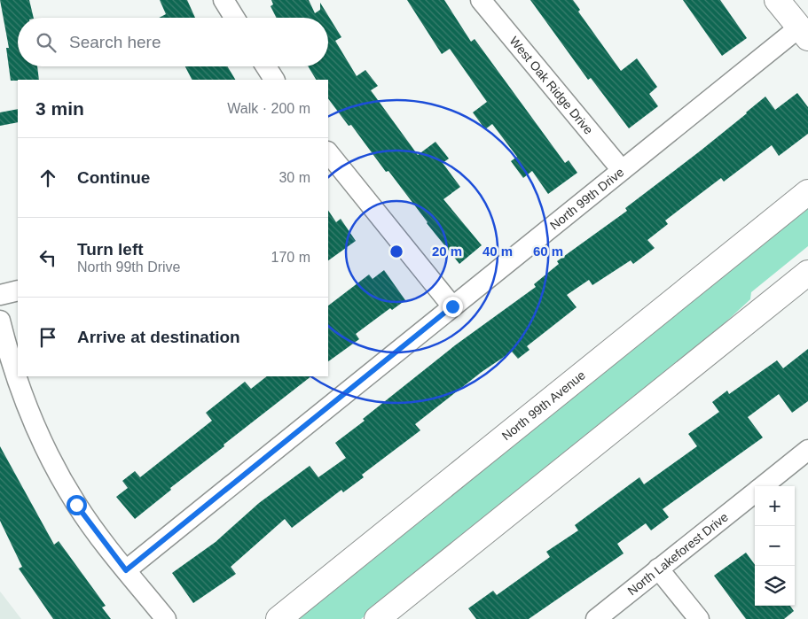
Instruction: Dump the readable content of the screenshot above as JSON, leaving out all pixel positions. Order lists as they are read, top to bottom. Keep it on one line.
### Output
{"streets":{"main road":["North 99th Avenue"],"street":["West Oak Ridge Drive","North 99th Drive","North Lakeforest Drive"]},"crossings":[["West Oak Ridge Drive","North 99th Drive"]],"page":{"search":"Search here","heading":["3 min","Walk · 200 m"],"list":[["Continue","30 m"],["Turn left","North 99th Drive","170 m"],"Arrive at destination"],"map_buttons":["+","−"]},"rings":["20 m","40 m","60 m"]}
